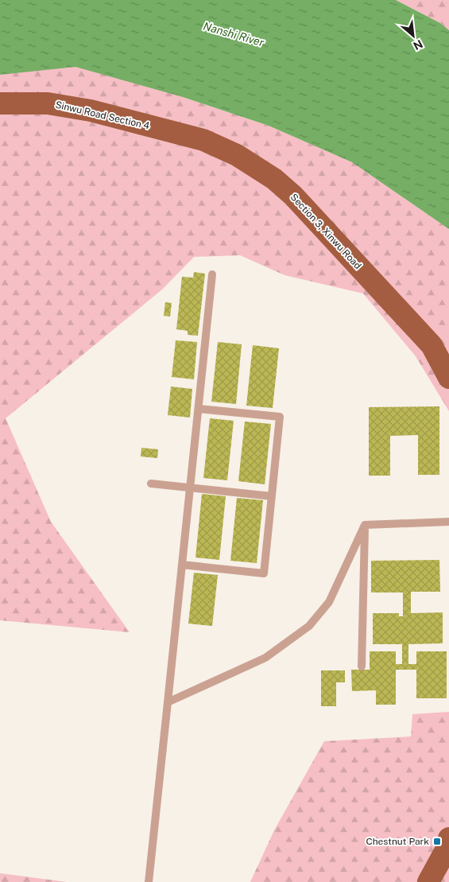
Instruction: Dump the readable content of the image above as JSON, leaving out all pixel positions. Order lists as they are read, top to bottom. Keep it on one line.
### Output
{"streets":{"main road":["Sinwu Road Section 4"]},"water":["Nanshi River"],"places":{"transit":["Chestnut Park"]},"north":"bottom right"}
